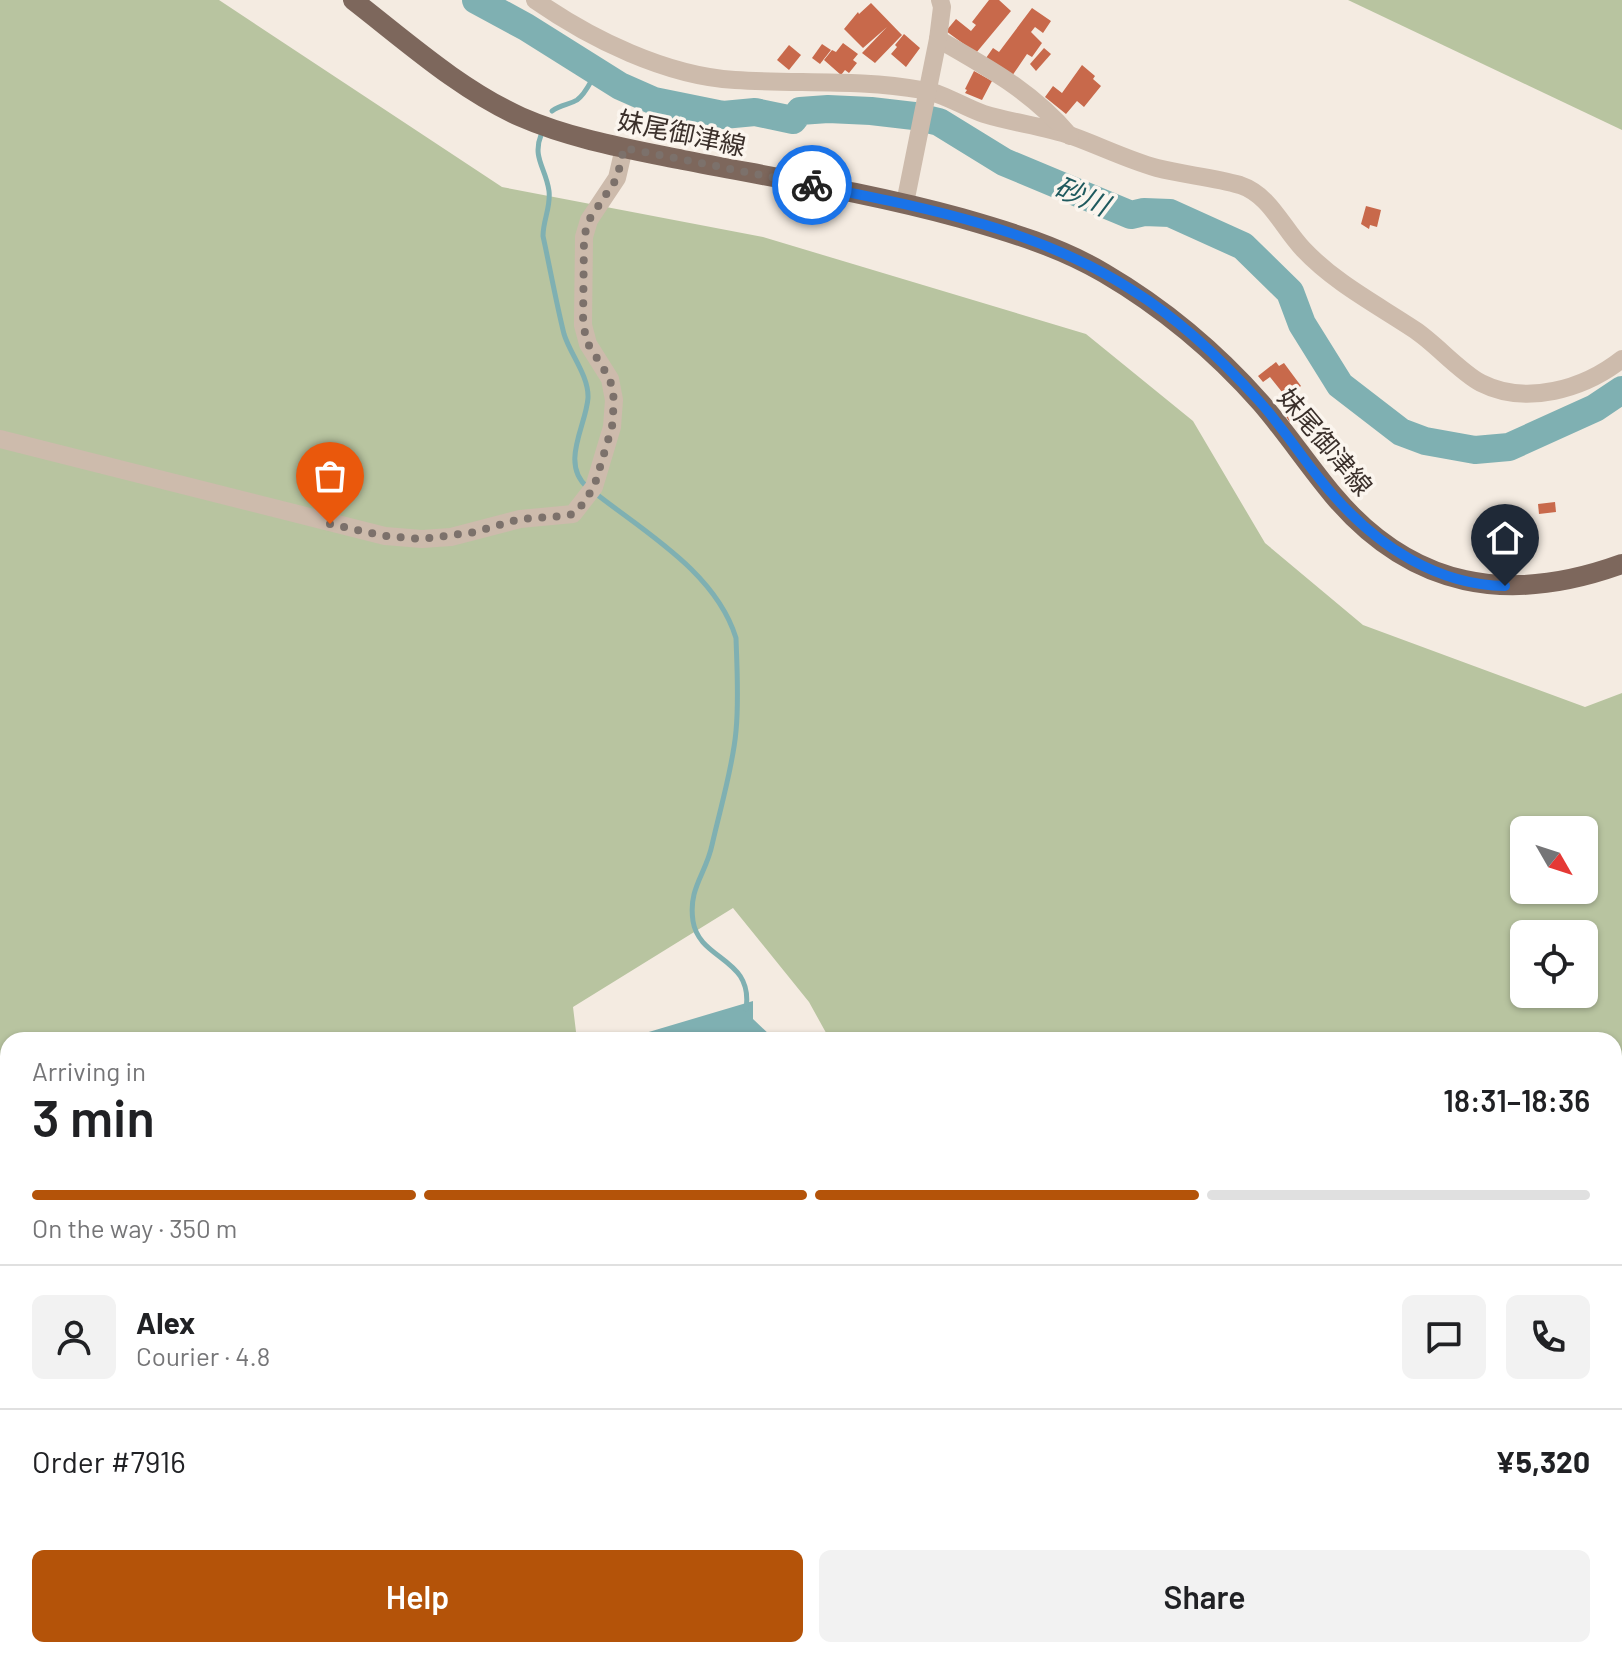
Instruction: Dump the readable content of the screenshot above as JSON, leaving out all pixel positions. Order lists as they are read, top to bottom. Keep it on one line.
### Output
{"streets":{"main road":["妹尾御津線"]},"water":["砂川"],"north":"bottom right","page":{"heading":["3 min","Arriving in","18:31–18:36"],"panel":["Alex","Courier · 4.8","Order #7916","¥5,320"],"bar":"On the way · 350 m","buttons":["Help","Share"]}}
